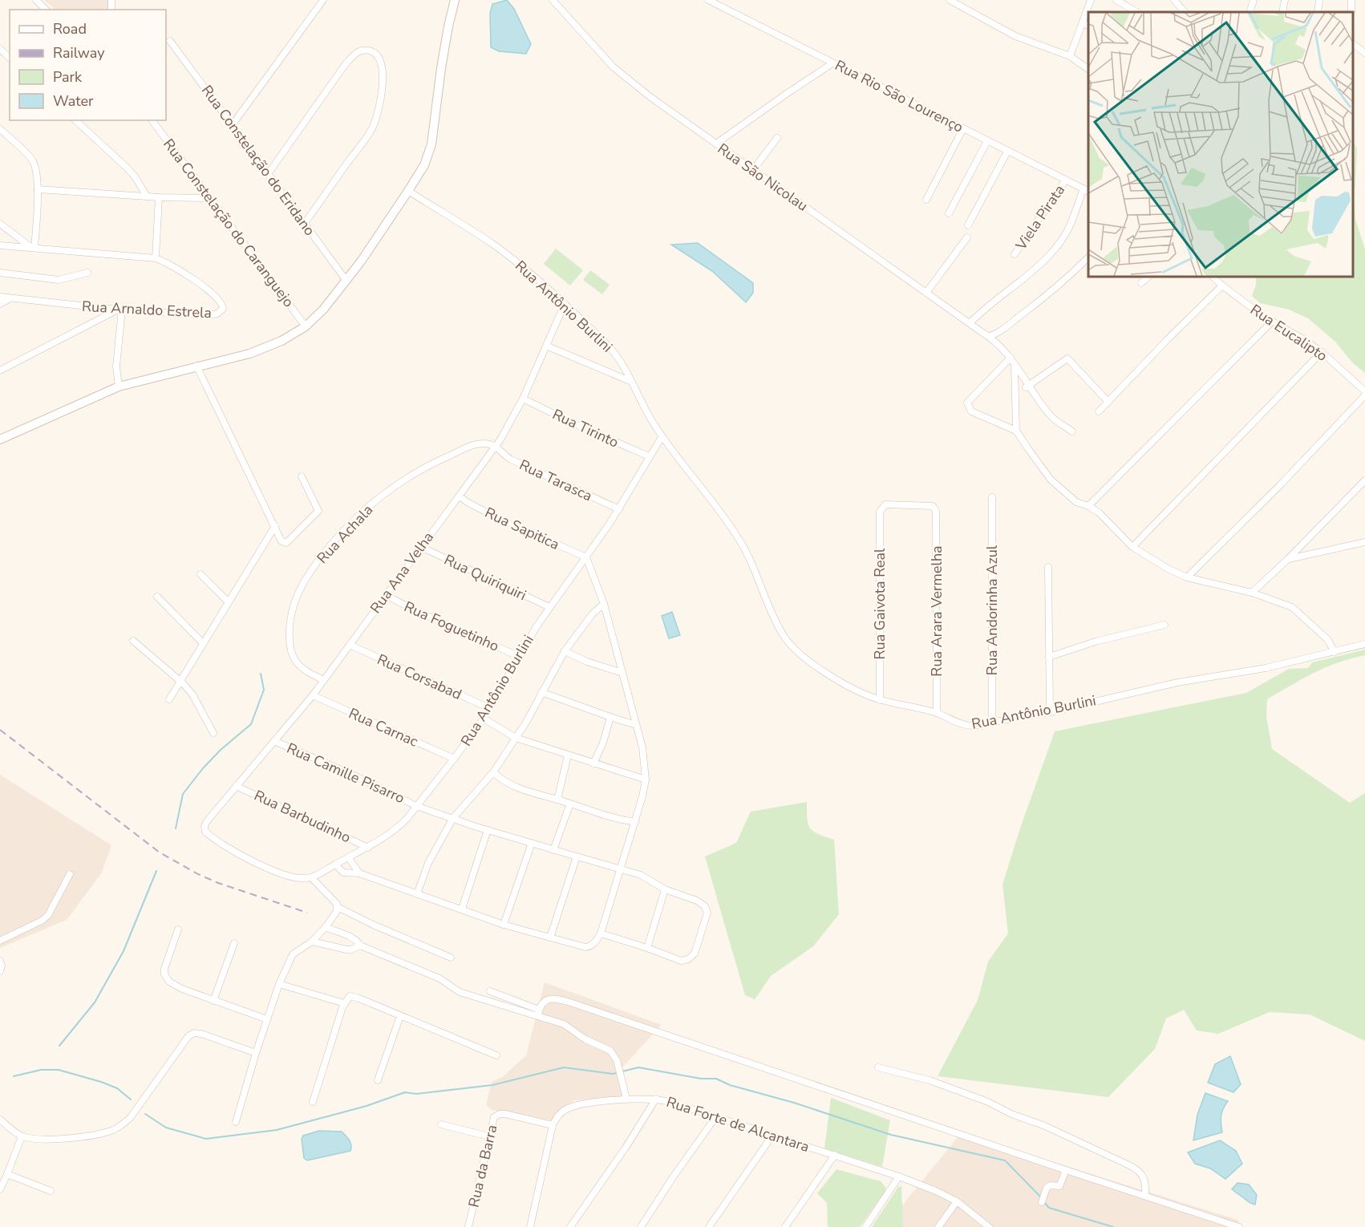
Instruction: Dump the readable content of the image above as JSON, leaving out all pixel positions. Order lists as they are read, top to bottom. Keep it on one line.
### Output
{"streets":{"street":["Rua Rio São Lourenço","Rua Constelação do Eridano","Rua São Nicolau","Viela Pirata","Rua Constelação do Caranguejo","Rua Antônio Burlini","Rua Arnaldo Estrela","Rua Eucalipto","Rua Tirinto","Rua Tarasca","Rua Sapitica","Rua Achala","Rua Ana Velha","Rua Quiriquiri","Rua Gaivota Real","Rua Andorinha Azul","Rua Arara Vermelha","Rua Foguetinho","Rua Corsabad","Rua Carnac","Rua Camille Pisarro","Rua Barbudinho","Rua Forte de Alcantara","Rua da Barra"]},"crossings":[["Rua Rio São Lourenço","Viela Pirata"],["Rua Antônio Burlini","Rua Tirinto"],["Rua Antônio Burlini","Rua Tarasca"],["Rua Antônio Burlini","Rua Sapitica"],["Rua Antônio Burlini","Rua Ana Velha"],["Rua Antônio Burlini","Rua Quiriquiri"],["Rua Antônio Burlini","Rua Gaivota Real"],["Rua Antônio Burlini","Rua Andorinha Azul"],["Rua Antônio Burlini","Rua Arara Vermelha"],["Rua Antônio Burlini","Rua Foguetinho"],["Rua Antônio Burlini","Rua Corsabad"],["Rua Antônio Burlini","Rua Carnac"],["Rua Antônio Burlini","Rua Camille Pisarro"],["Rua Antônio Burlini","Rua Barbudinho"],["Rua Tirinto","Rua Ana Velha"],["Rua Tarasca","Rua Achala"],["Rua Tarasca","Rua Ana Velha"],["Rua Sapitica","Rua Ana Velha"],["Rua Achala","Rua Ana Velha"],["Rua Ana Velha","Rua Quiriquiri"],["Rua Ana Velha","Rua Foguetinho"],["Rua Ana Velha","Rua Corsabad"],["Rua Ana Velha","Rua Carnac"],["Rua Ana Velha","Rua Camille Pisarro"],["Rua Ana Velha","Rua Barbudinho"],["Rua Gaivota Real","Rua Arara Vermelha"],["Rua Forte de Alcantara","Rua da Barra"]],"legend":["Road","Railway","Park","Water"]}
